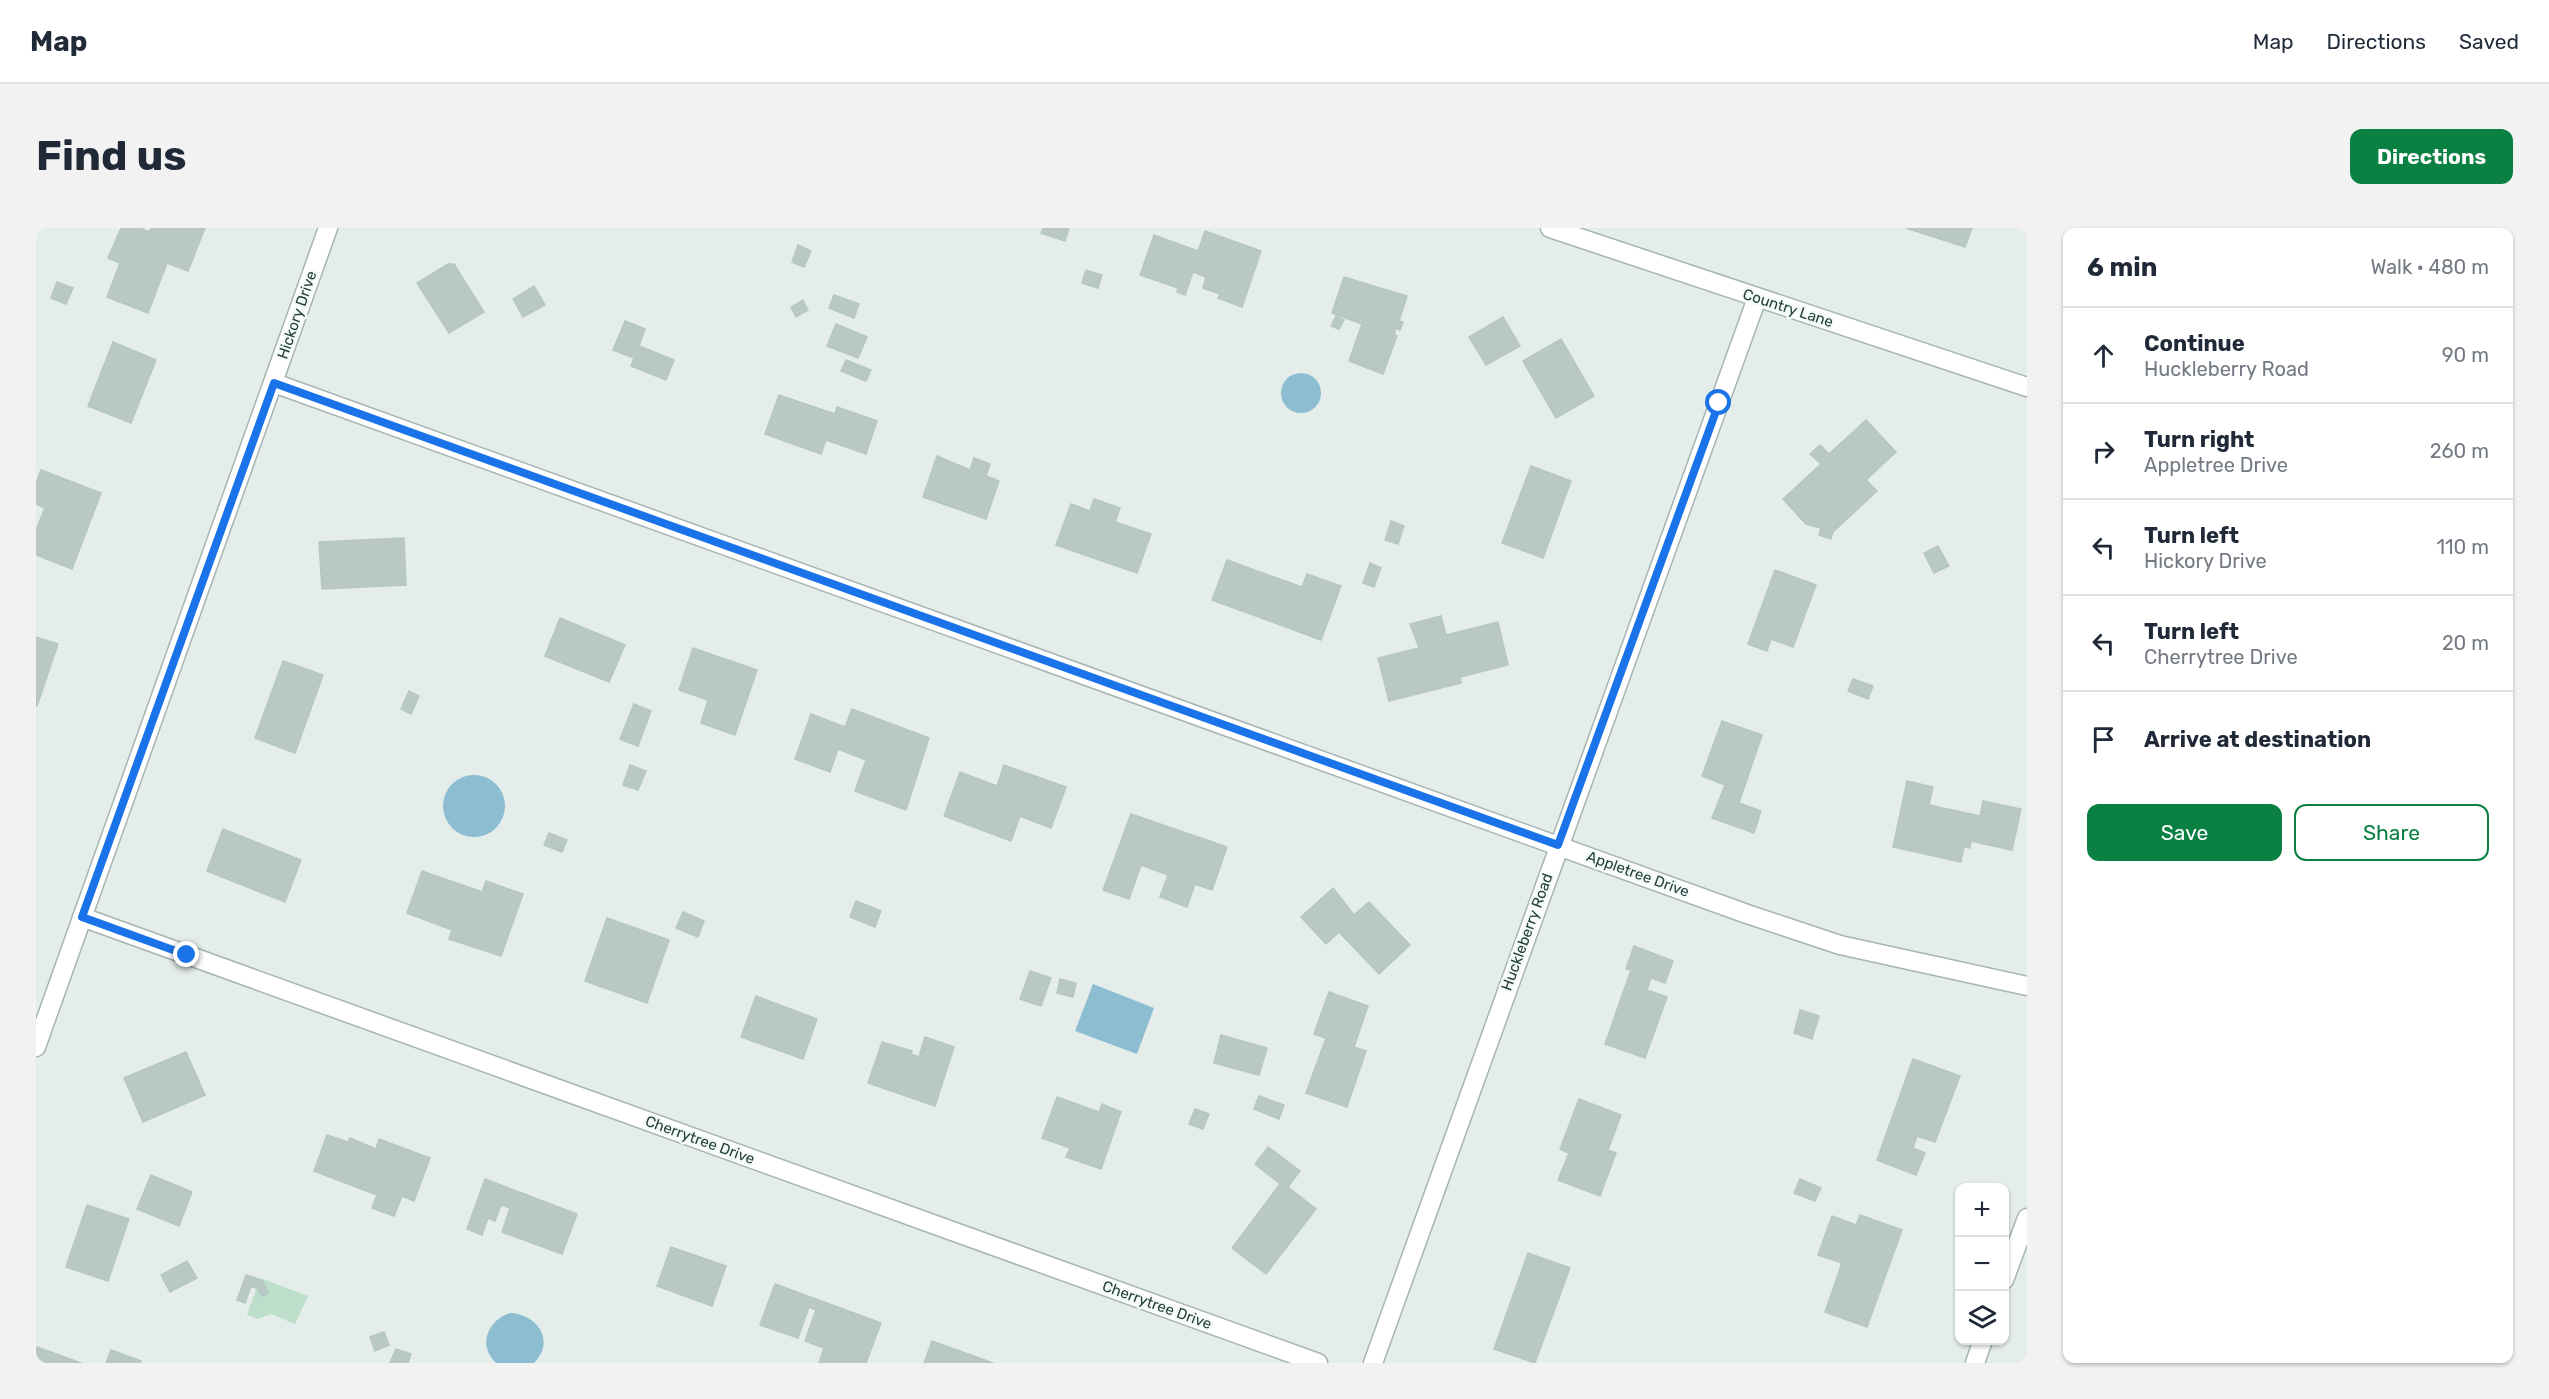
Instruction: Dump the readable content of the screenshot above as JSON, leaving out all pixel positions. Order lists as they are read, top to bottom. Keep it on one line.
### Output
{"streets":{"street":["Country Lane","Hickory Drive","Appletree Drive","Huckleberry Road","Cherrytree Drive"]},"crossings":[["Country Lane","Huckleberry Road"],["Hickory Drive","Appletree Drive"],["Hickory Drive","Cherrytree Drive"],["Appletree Drive","Huckleberry Road"]],"page":{"header":"Map","nav":["Map","Directions","Saved"],"buttons":["Directions",["Save","Share"]],"title":"Find us","heading":["6 min","Walk · 480 m"],"list":[["Continue","Huckleberry Road","90 m"],["Turn right","Appletree Drive","260 m"],["Turn left","Hickory Drive","110 m"],["Turn left","Cherrytree Drive","20 m"],"Arrive at destination"],"map_buttons":["+","−"]}}
